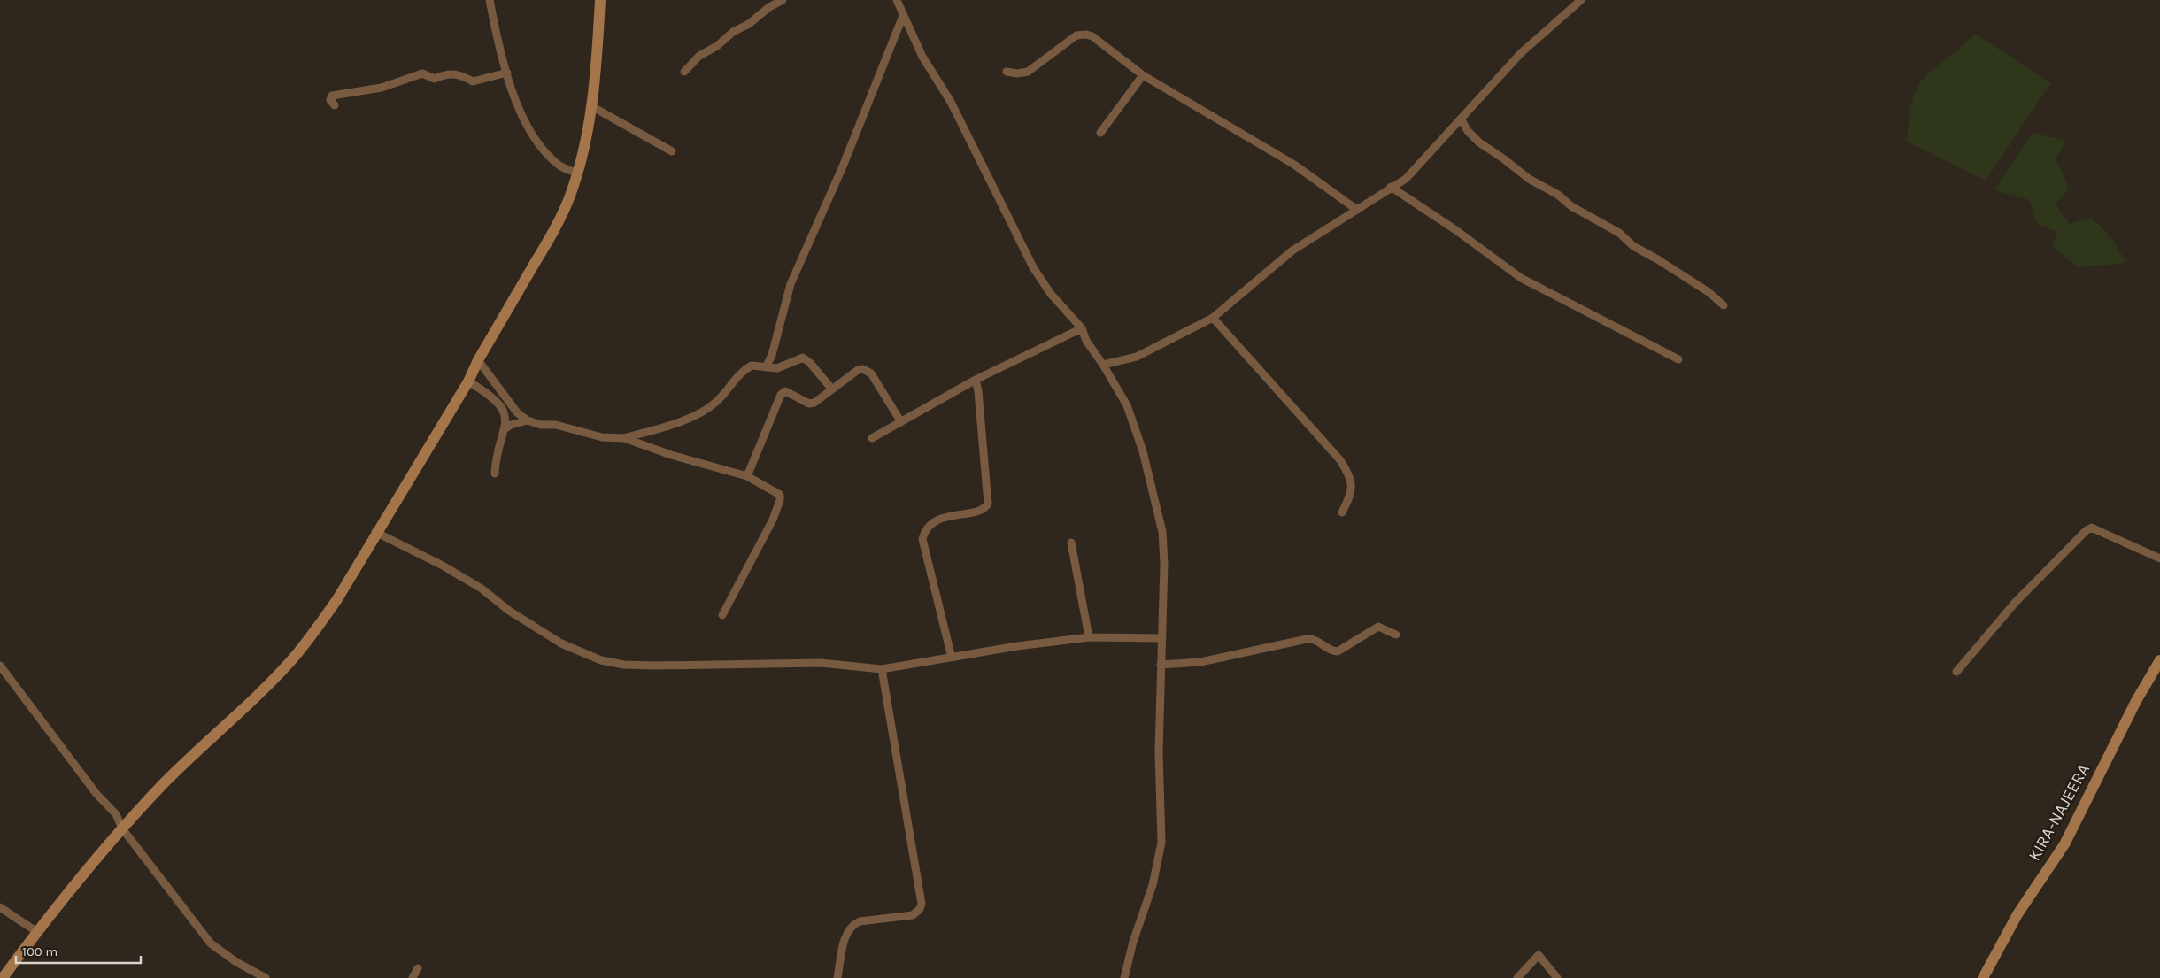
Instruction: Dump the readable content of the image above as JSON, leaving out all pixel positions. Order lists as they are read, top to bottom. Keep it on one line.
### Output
{"streets":{"street":["KIRA-NAJEERA"]},"scale_bar":"100 m"}
